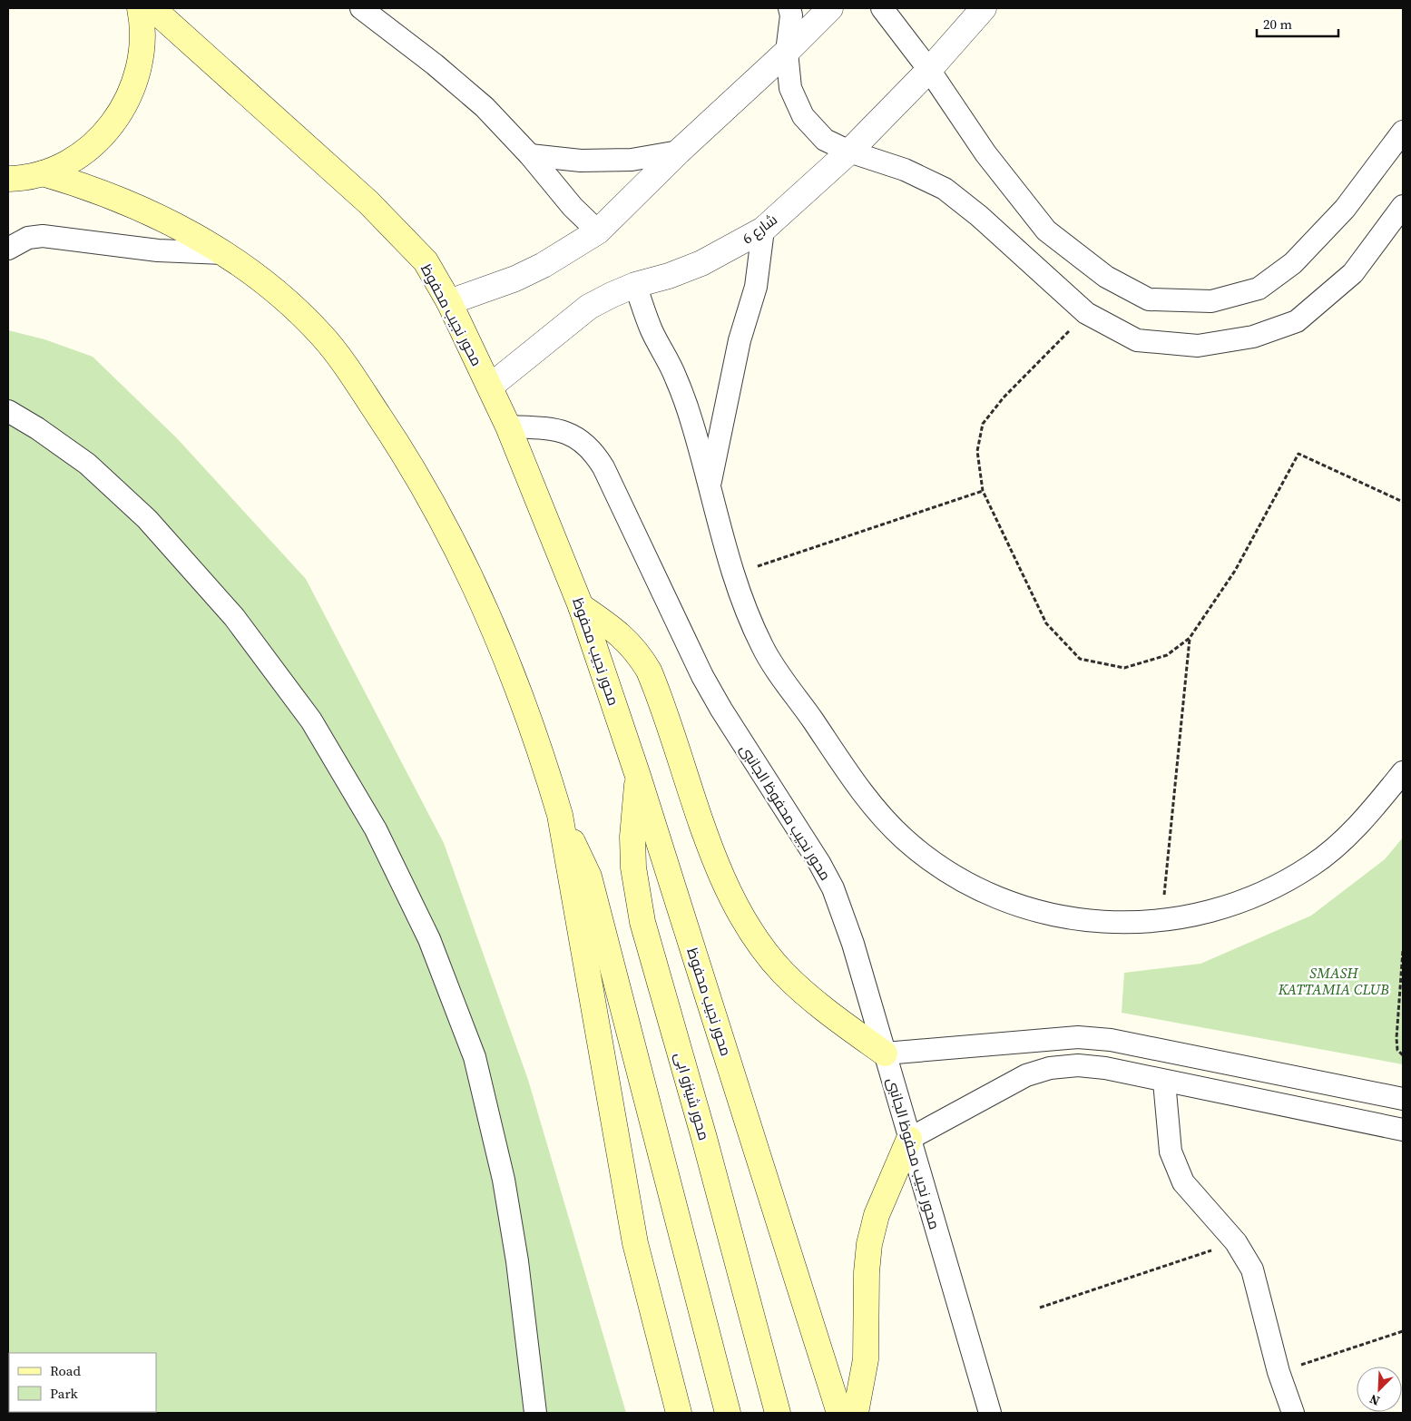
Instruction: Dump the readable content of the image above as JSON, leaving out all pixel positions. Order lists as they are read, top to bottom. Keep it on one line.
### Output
{"streets":{"main road":["محور نجيب محفوظ","محور شينزو ابى"],"street":["شارع 6","محور نجيب محفوظ الجانبى"]},"crossings":[["شارع 6","محور نجيب محفوظ"],["محور نجيب محفوظ","محور نجيب محفوظ الجانبى"],["محور نجيب محفوظ","محور شينزو ابى"]],"parks":["SMASH KATTAMIA CLUB"],"legend":["Road","Park"],"scale_bar":"20 m","north":"bottom left"}
